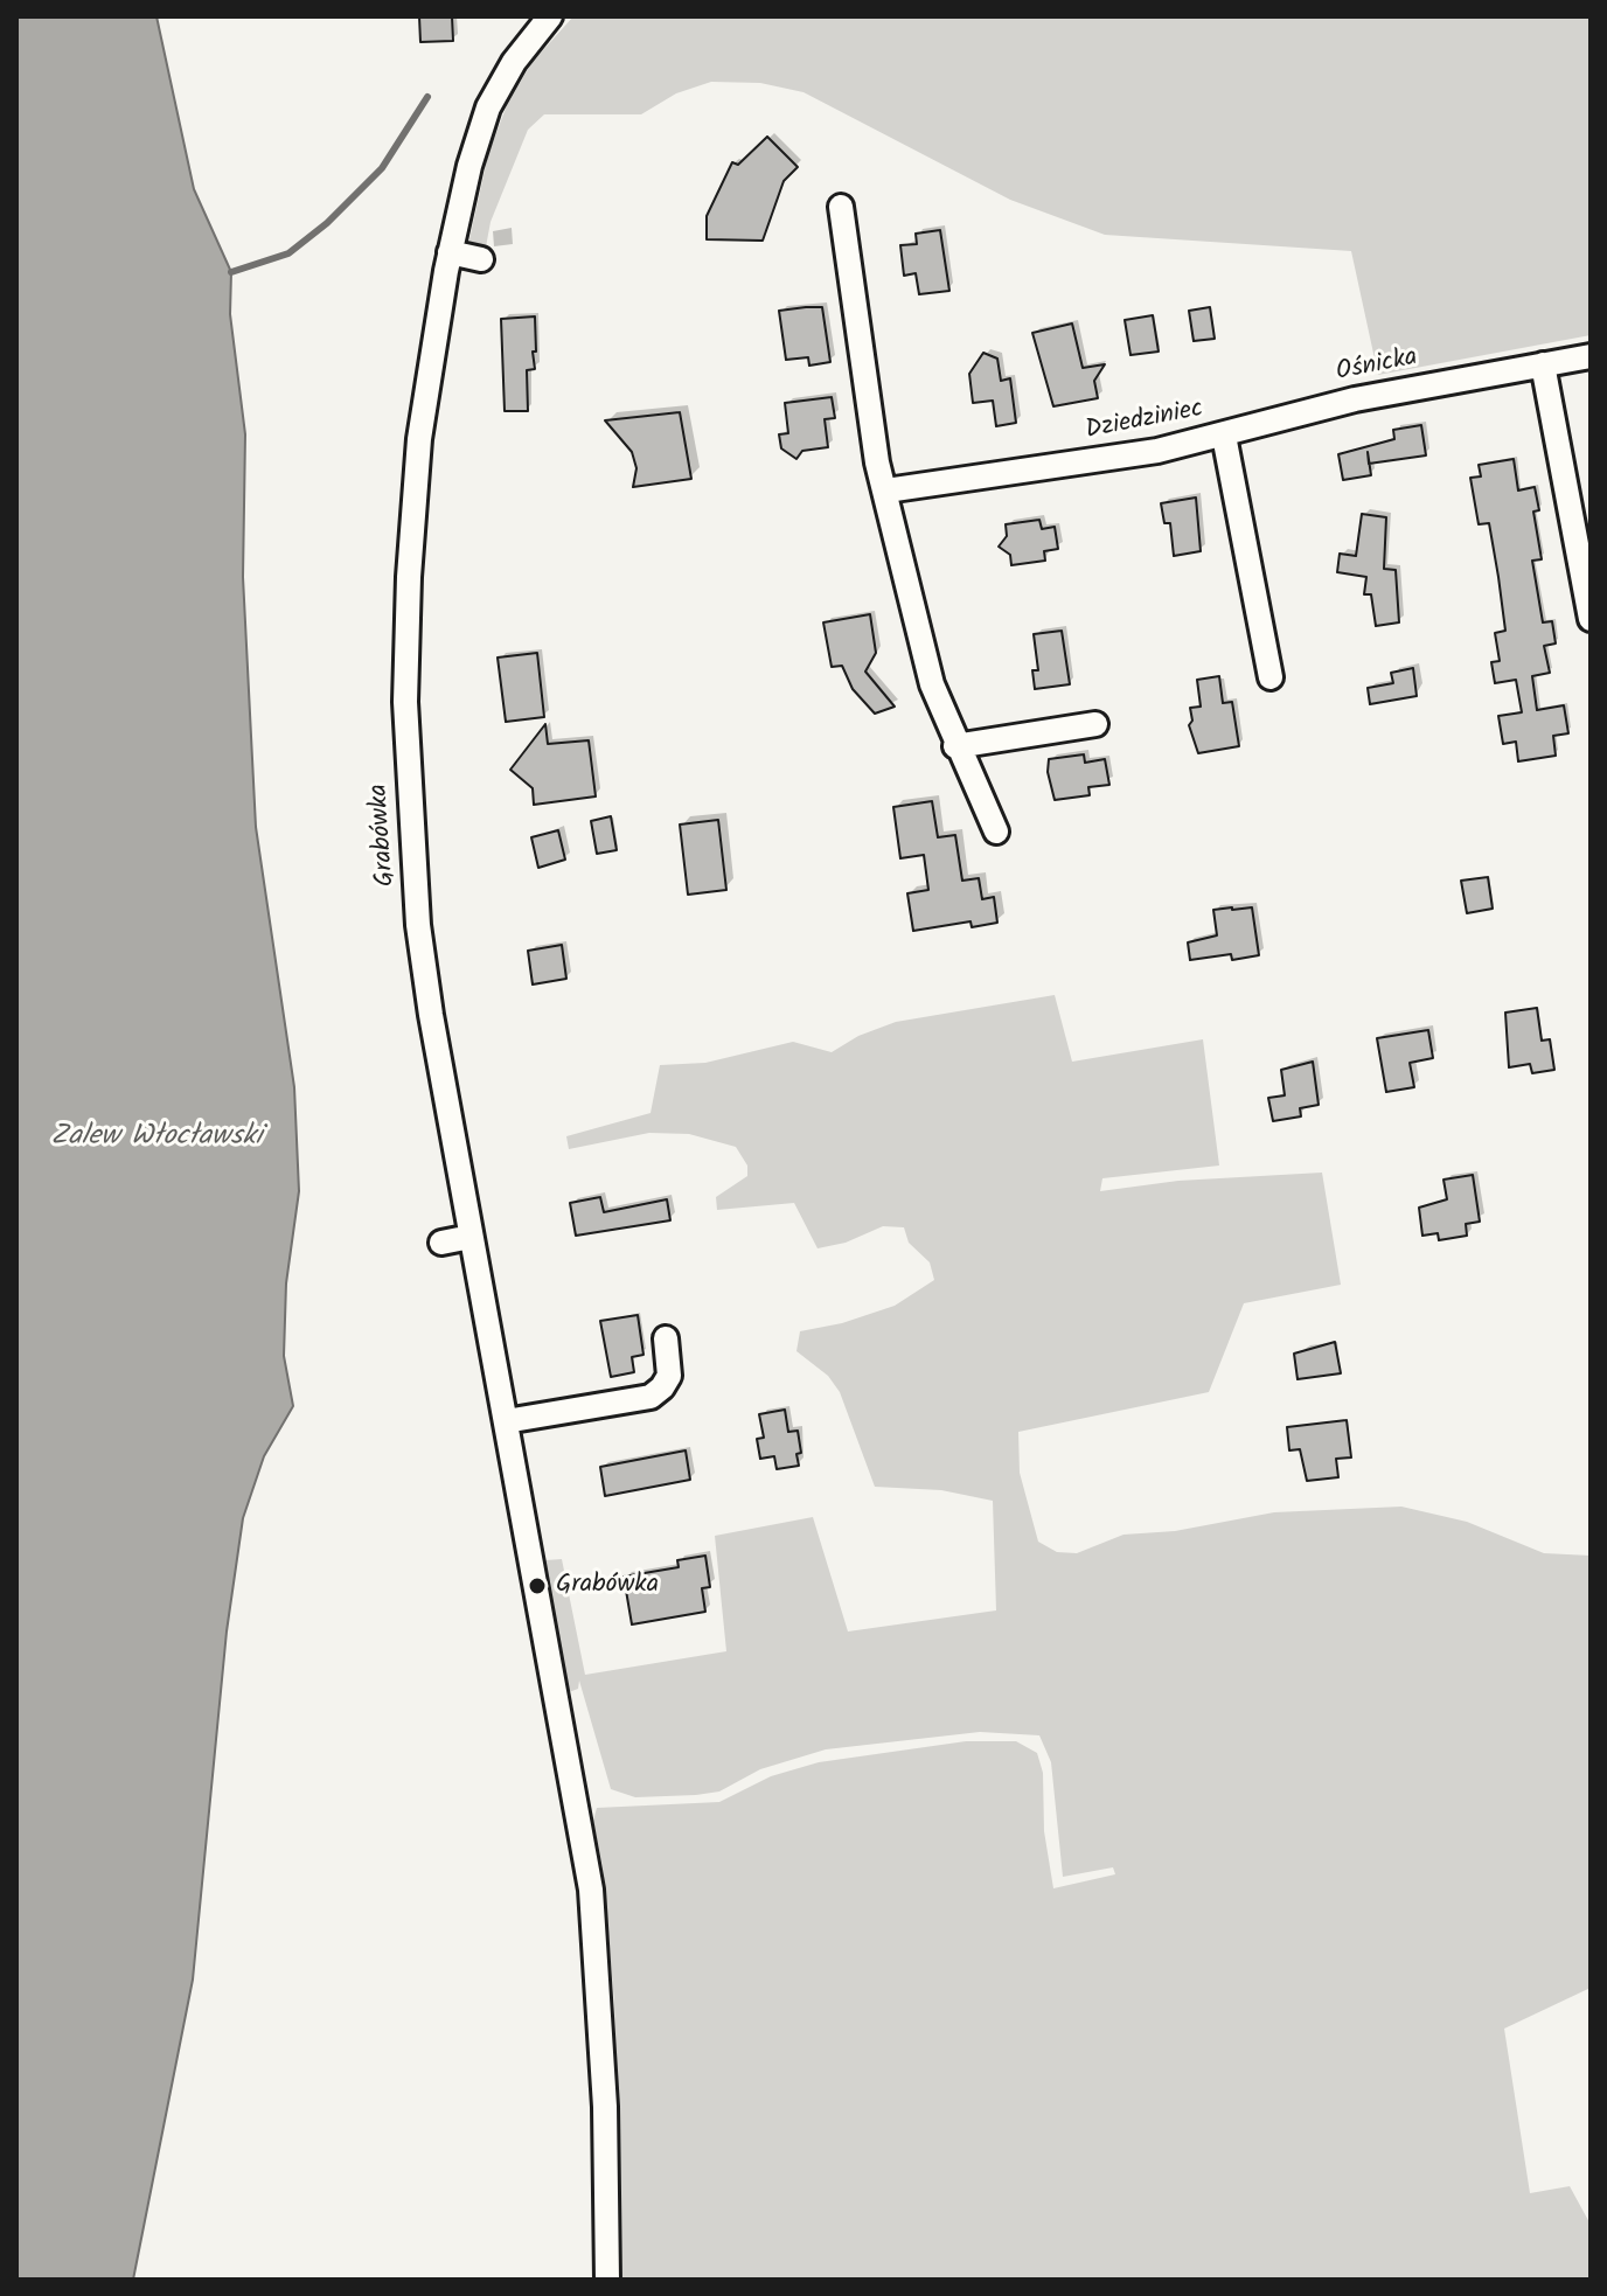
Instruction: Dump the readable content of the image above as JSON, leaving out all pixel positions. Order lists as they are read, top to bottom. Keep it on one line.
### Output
{"streets":{"street":["Ośnicka","Dziedziniec","Grabówka"]},"crossings":[["Ośnicka","Dziedziniec"]],"water":["Zalew Włocławski"],"places":["Grabówka"]}
